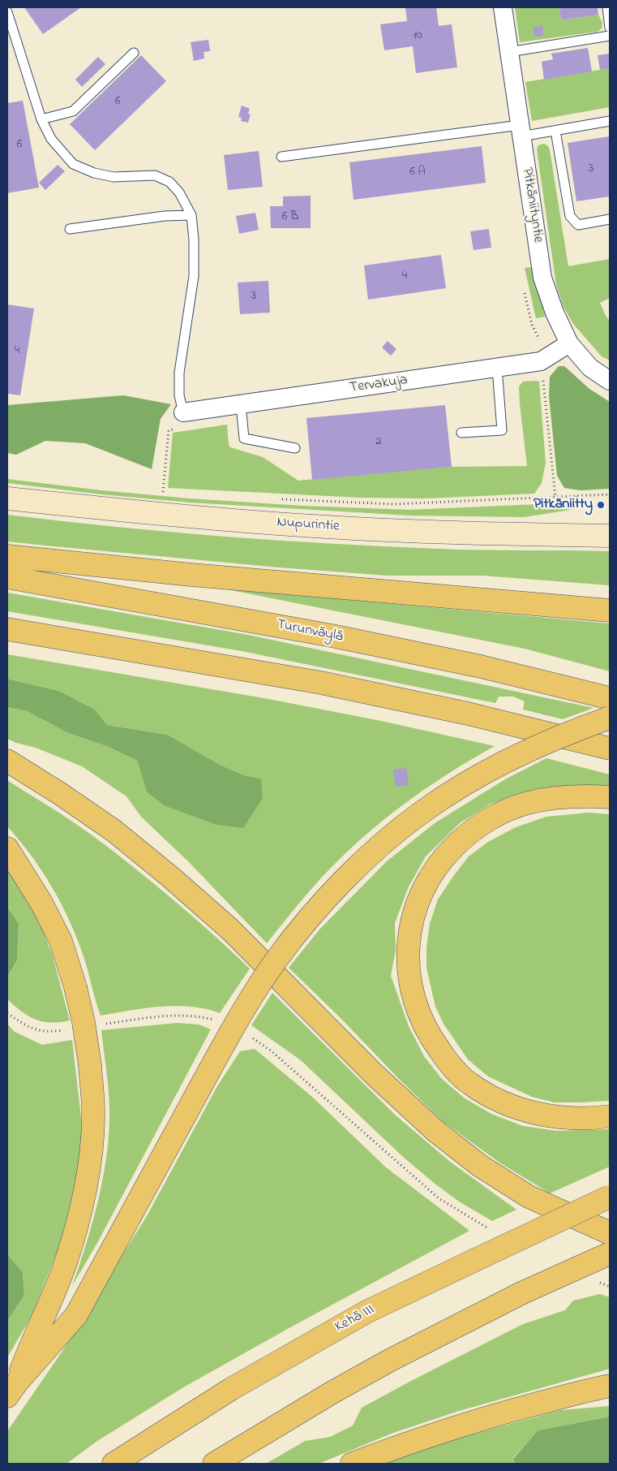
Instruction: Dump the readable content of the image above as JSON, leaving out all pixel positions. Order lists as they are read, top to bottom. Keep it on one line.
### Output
{"streets":{"highway":["Turunväylä","Kehä III"],"main road":["Nupurintie"],"street":["Pitkäniityntie","Tervakuja"]},"crossings":[["Pitkäniityntie","Tervakuja"]],"places":["Pitkäniitty"],"house_numbers":["10","6","6","3","6 A","6 B","4","3","4","2"]}
